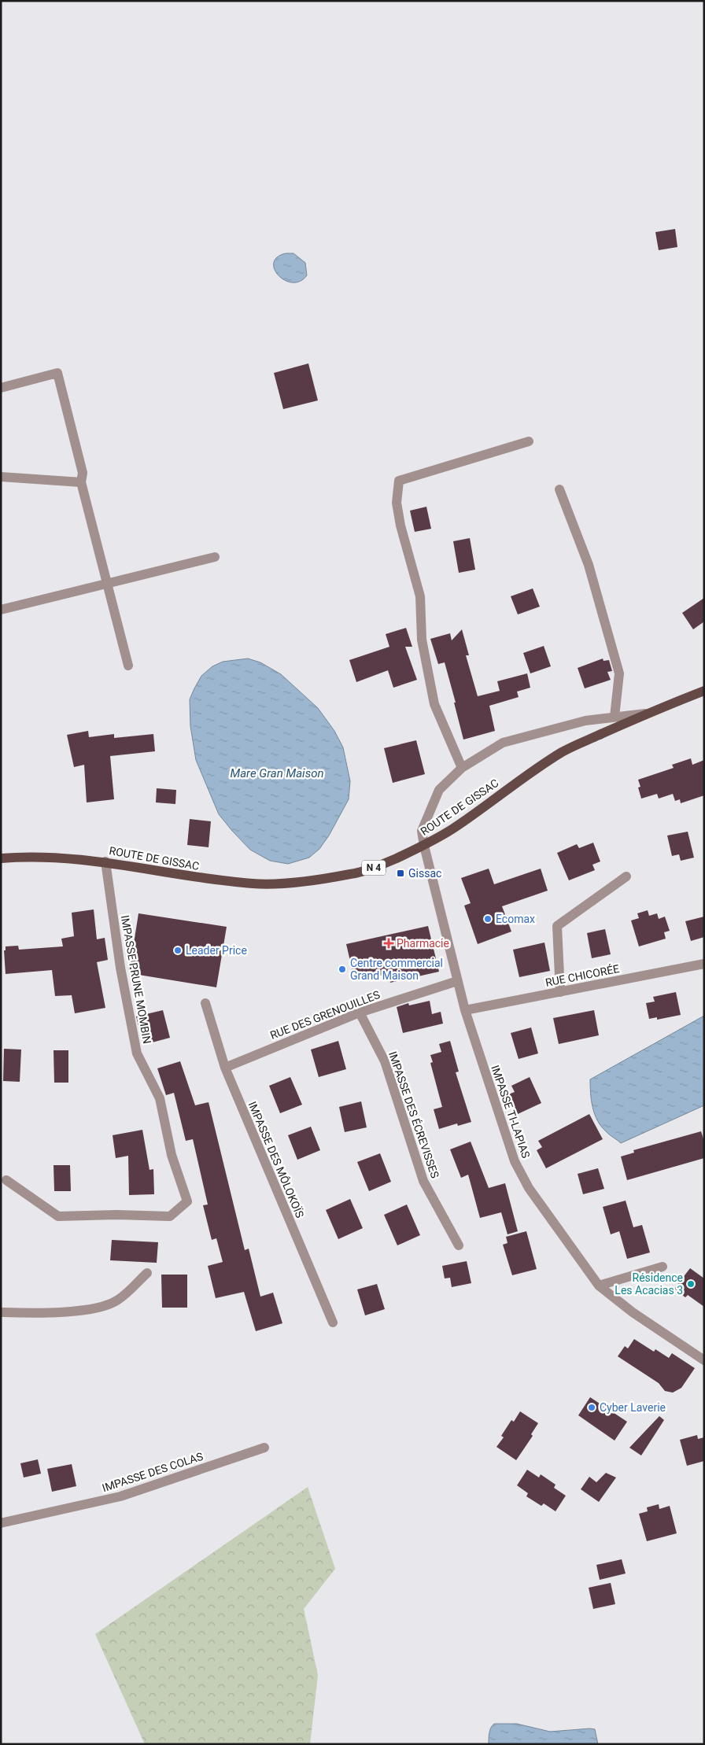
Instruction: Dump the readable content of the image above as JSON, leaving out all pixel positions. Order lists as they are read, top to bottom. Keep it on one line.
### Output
{"streets":{"main road":["ROUTE DE GISSAC","N 4"],"street":["RUE CHICORÉE","IMPASSE PRUNE MOMBIN","RUE DES GRENOUILLES","IMPASSE TI-LAPIAS","IMPASSE DES ÉCREVISSES","IMPASSE DES MÔLOKOÏS","IMPASSE DES COLAS"]},"crossings":[["ROUTE DE GISSAC","IMPASSE PRUNE MOMBIN"],["ROUTE DE GISSAC","IMPASSE TI-LAPIAS"],["RUE CHICORÉE","IMPASSE TI-LAPIAS"],["RUE DES GRENOUILLES","IMPASSE TI-LAPIAS"],["RUE DES GRENOUILLES","IMPASSE DES ÉCREVISSES"],["RUE DES GRENOUILLES","IMPASSE DES MÔLOKOÏS"]],"water":["Mare Gran Maison"],"places":{"transit":["Gissac"],"other":["Ecomax","Leader Price","Centre commercial Grand Maison","Résidence Les Acacias 3","Cyber Laverie"],"health":["Pharmacie"]}}
